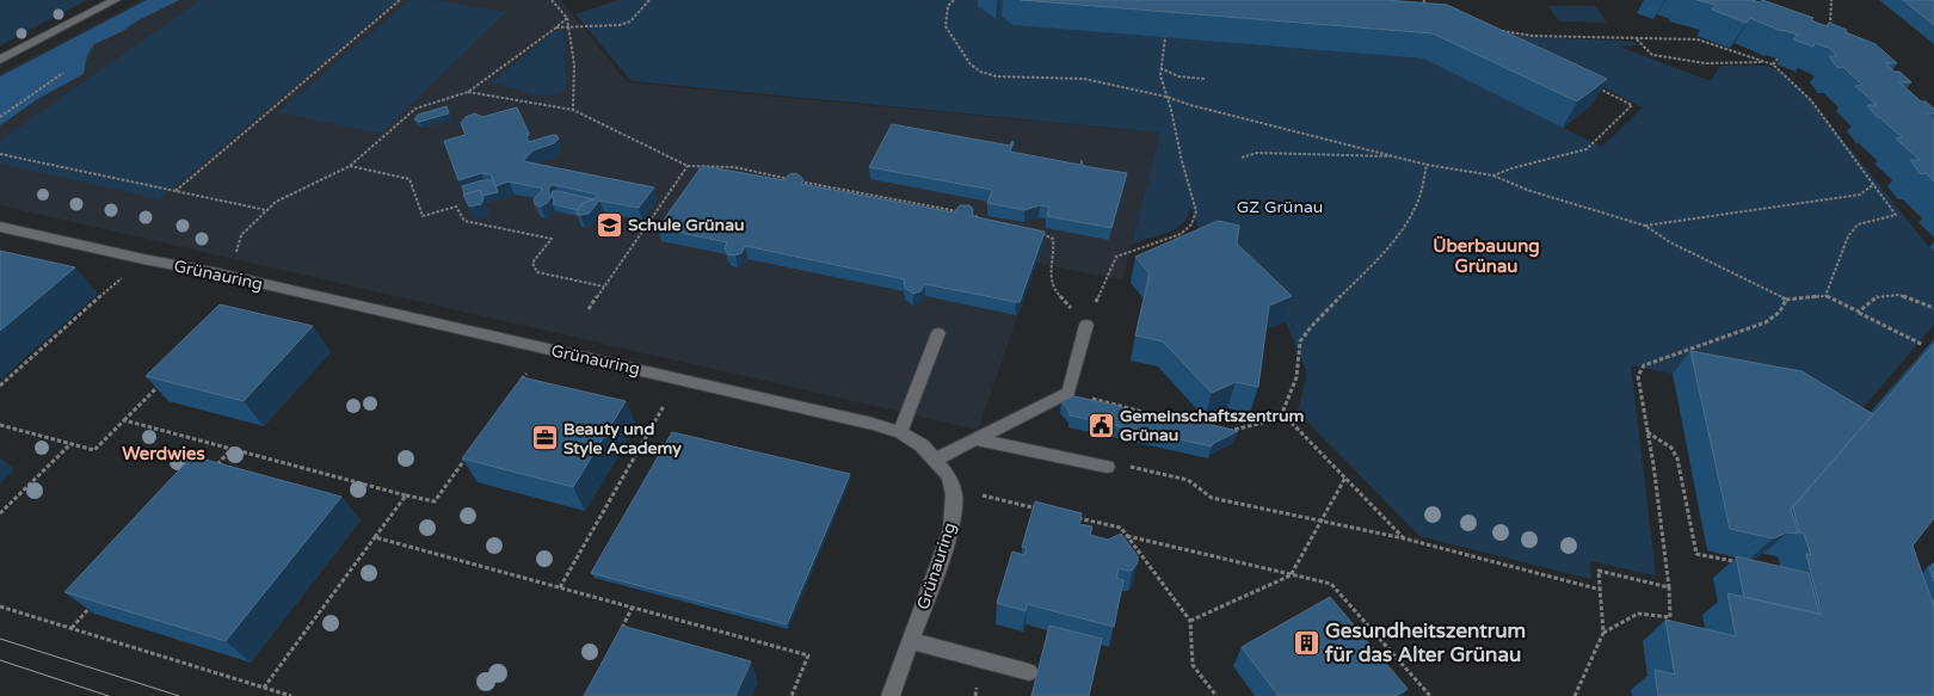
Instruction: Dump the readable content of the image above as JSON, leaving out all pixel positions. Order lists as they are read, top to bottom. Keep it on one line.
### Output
{"streets":{"street":["Grünauring"]},"districts":["Überbauung Grünau","Werdwies"],"parks":["GZ Grünau"],"places":{"school or university":["Schule Grünau"],"public building":["Gemeinschaftszentrum Grünau"],"office":["Beauty und Style Academy"],"building":["Gesundheitszentrum für das Alter Grünau"]}}
